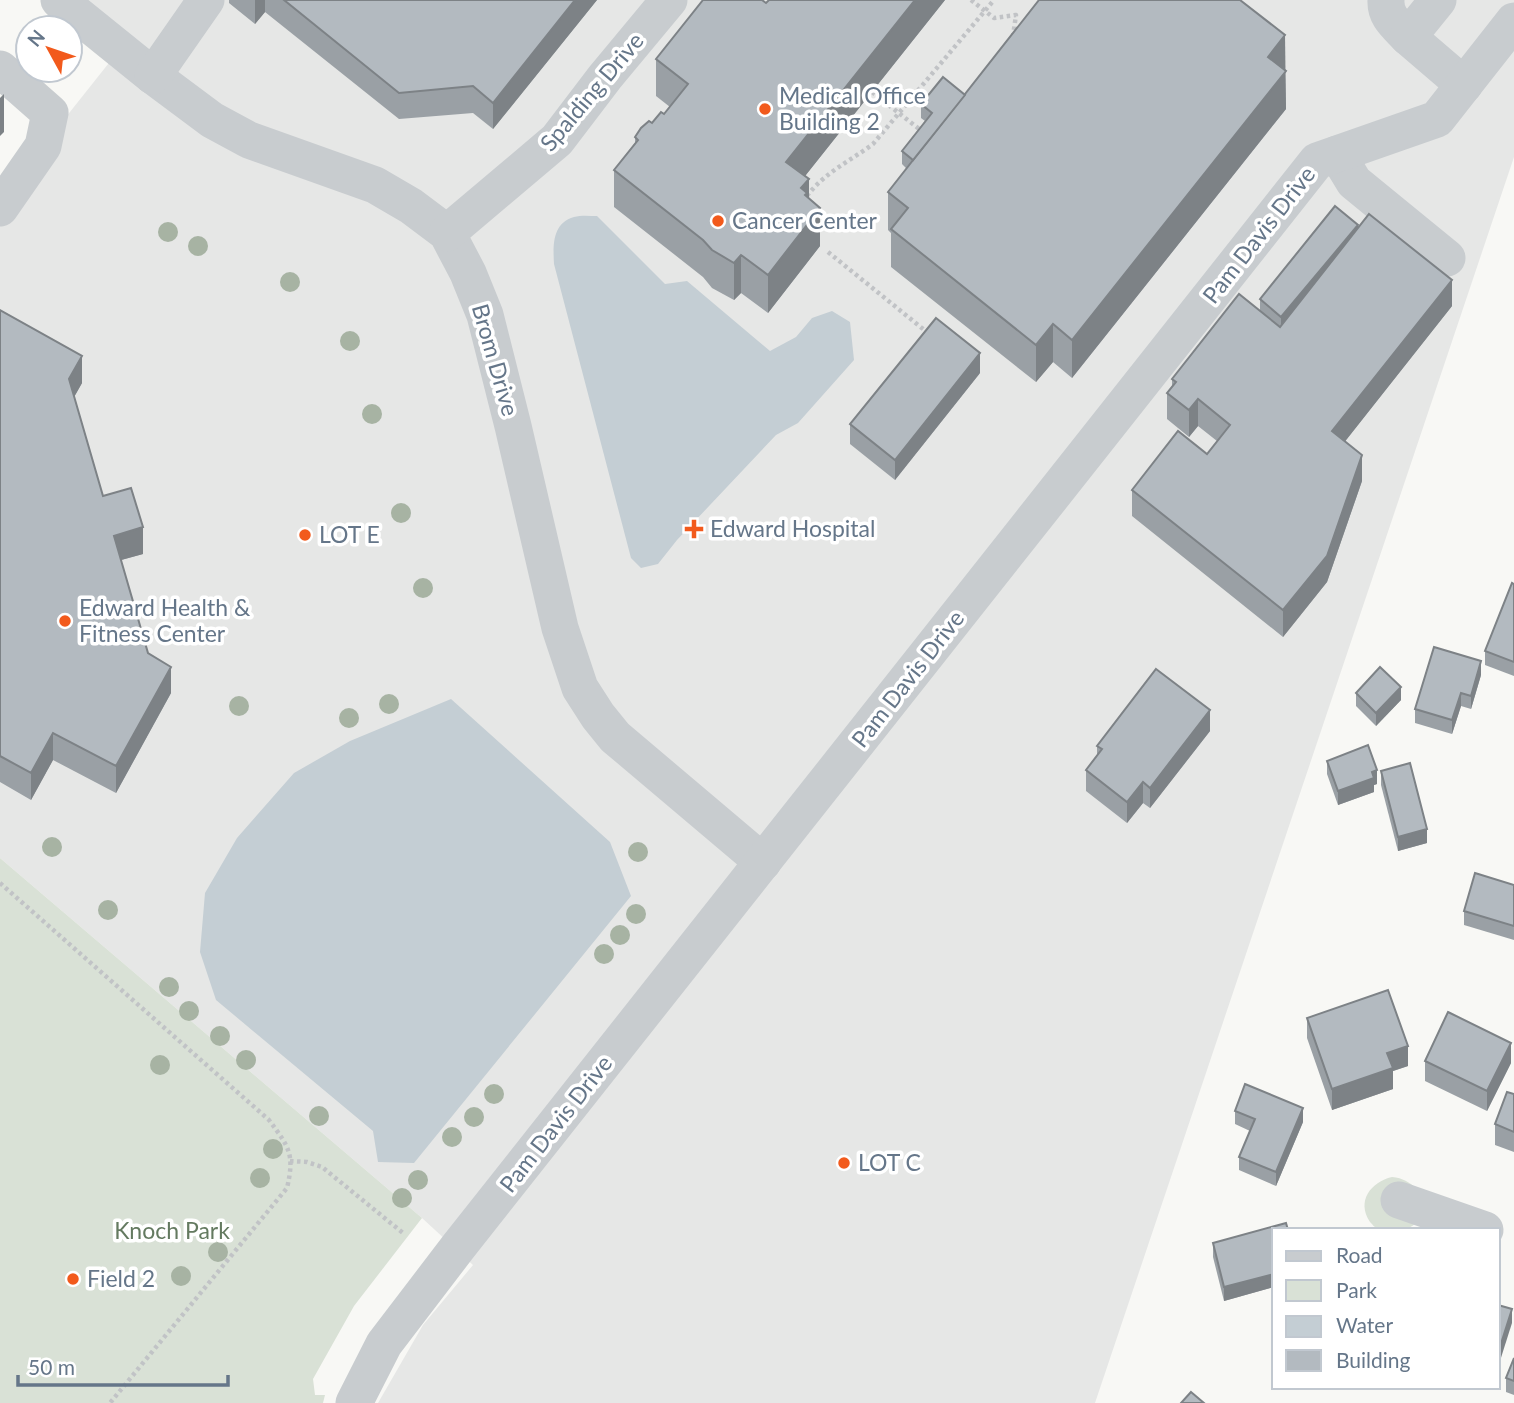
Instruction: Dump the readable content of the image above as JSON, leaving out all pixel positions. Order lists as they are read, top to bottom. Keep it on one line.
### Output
{"streets":{"street":["Spalding Drive","Pam Davis Drive","Brom Drive"]},"crossings":[["Spalding Drive","Brom Drive"],["Pam Davis Drive","Brom Drive"]],"parks":["Knoch Park"],"places":{"other":["Medical Office Building 2","Cancer Center","LOT E","Edward Health & Fitness Center","LOT C","Field 2"],"health":["Edward Hospital"]},"legend":["Road","Park","Water","Building"],"scale_bar":"50 m","north":"top left"}
